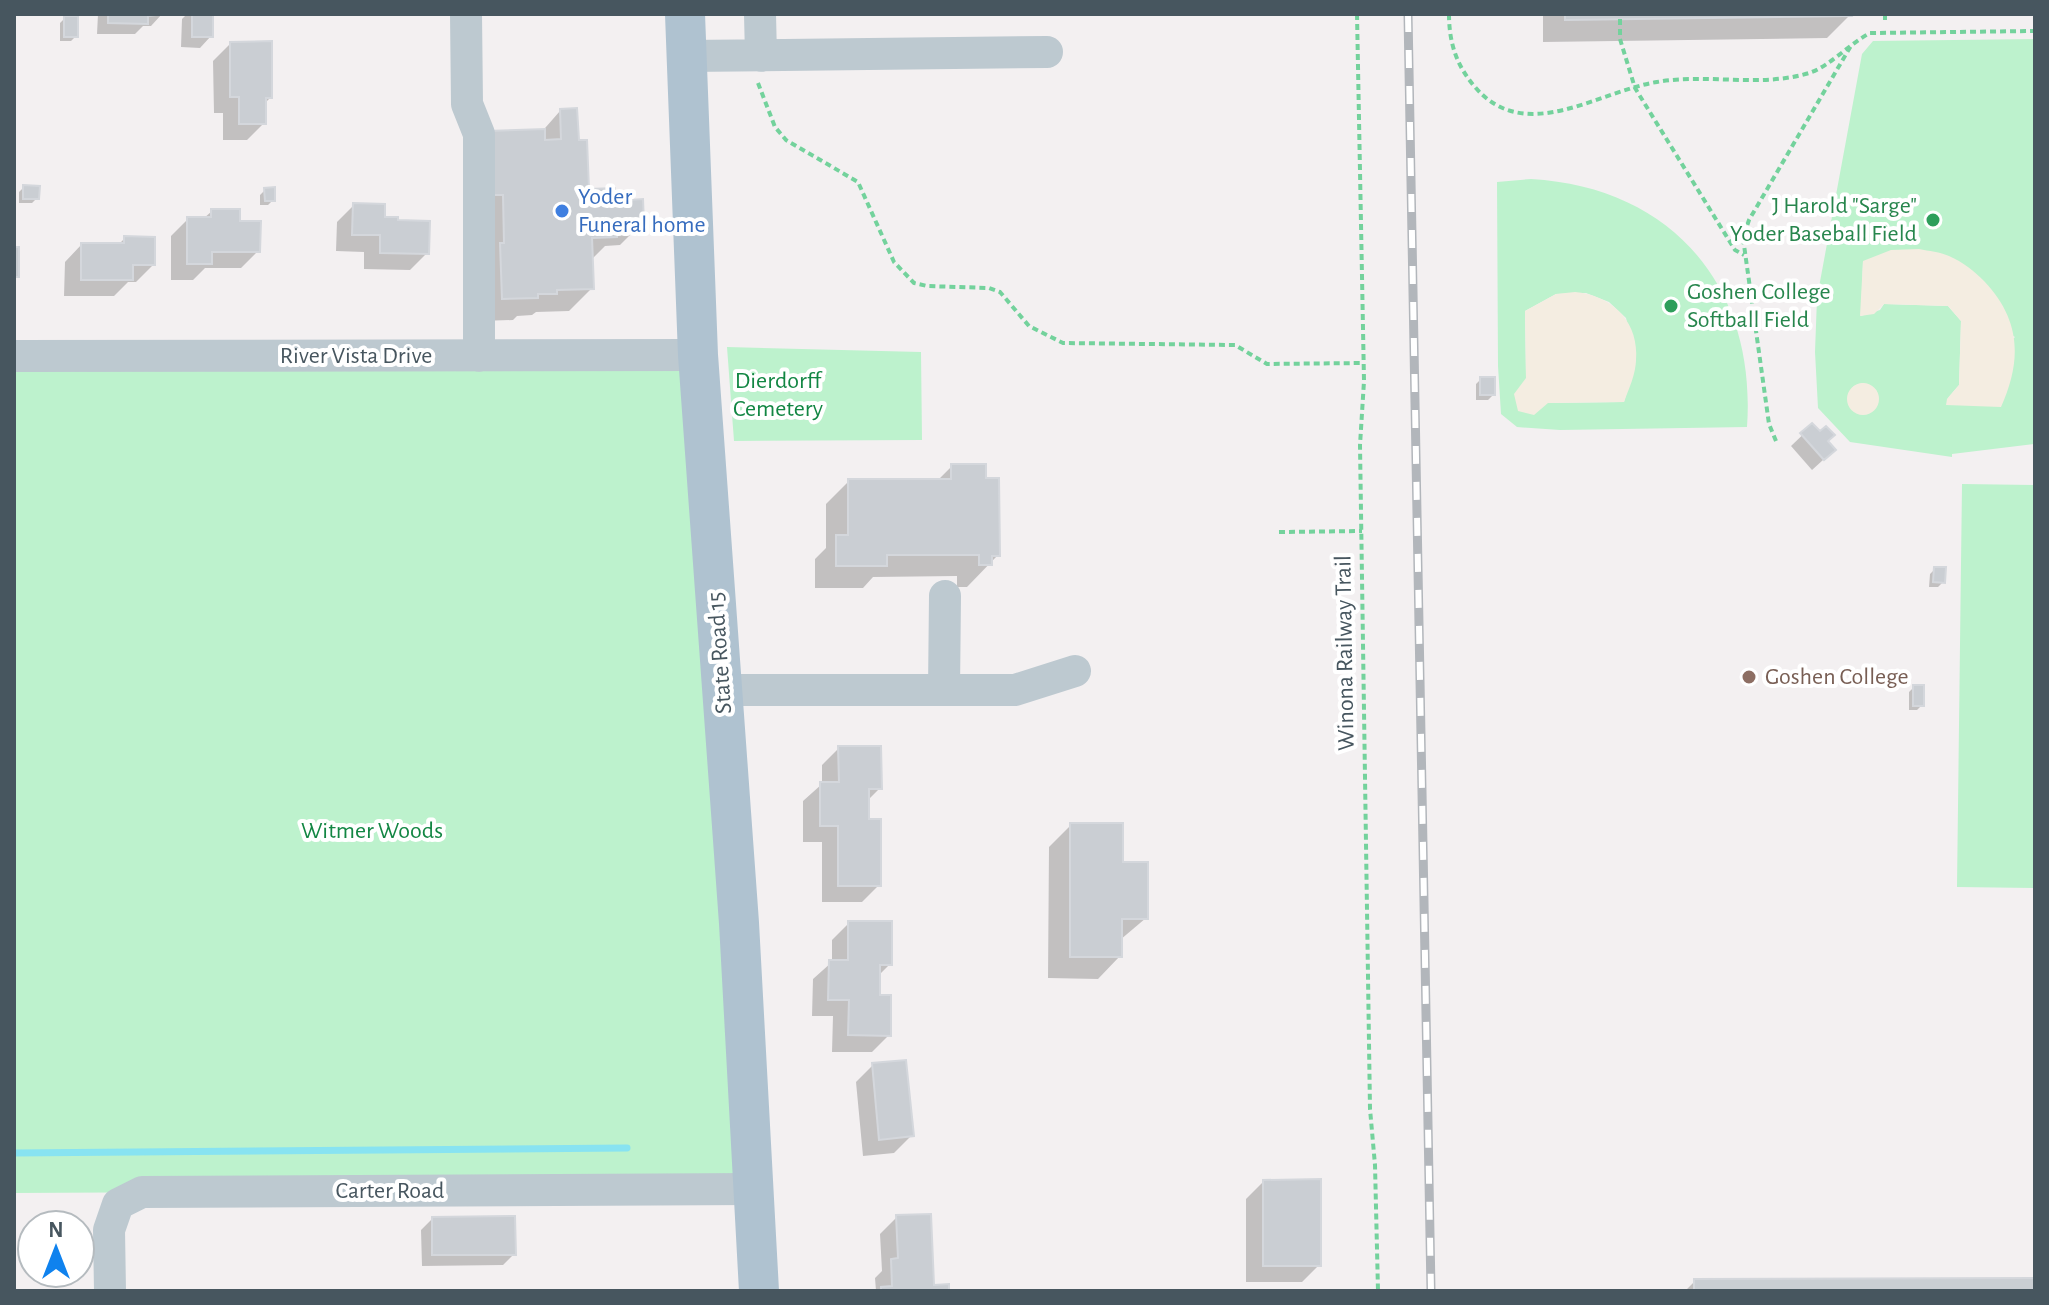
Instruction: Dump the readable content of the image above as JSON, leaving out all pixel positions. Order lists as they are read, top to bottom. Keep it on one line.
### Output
{"streets":{"main road":["State Road 15"],"street":["River Vista Drive","Carter Road"],"path":["Winona Railway Trail"]},"crossings":[["River Vista Drive","State Road 15"],["State Road 15","Carter Road"]],"parks":["Dierdorff Cemetery","Witmer Woods"],"places":["Yoder Funeral home","J Harold \"Sarge\" Yoder Baseball Field","Goshen College Softball Field","Goshen College"],"north":"top"}
